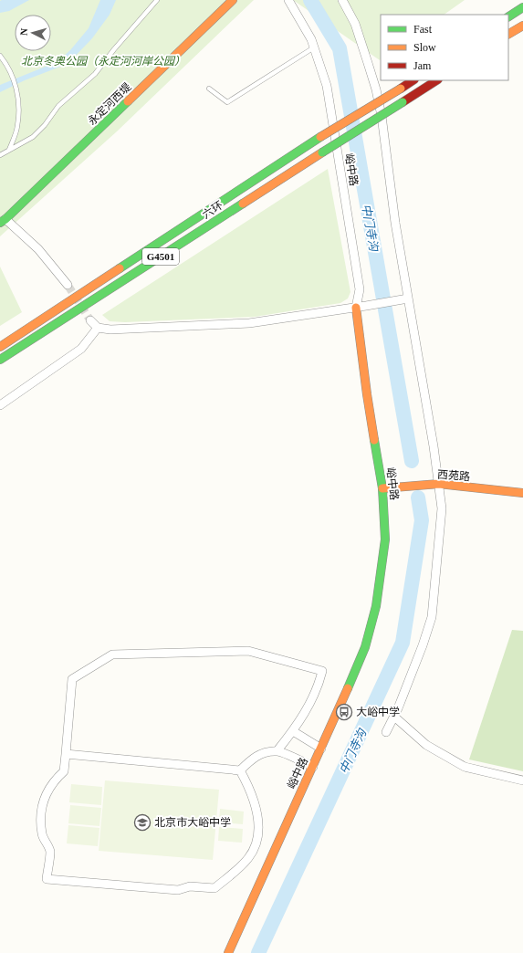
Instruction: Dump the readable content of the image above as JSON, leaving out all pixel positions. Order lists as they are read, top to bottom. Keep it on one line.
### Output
{"streets":{"main road":["永定河西堤","峪中路","六环","G4501","西苑路"]},"crossings":[["峪中路","西苑路"]],"water":["中门寺沟"],"parks":["北京冬奥公园（永定河河岸公园）"],"places":{"bus stop":["大峪中学"],"school or university":["北京市大峪中学"]},"legend":["Fast","Slow","Jam"],"north":"left"}
